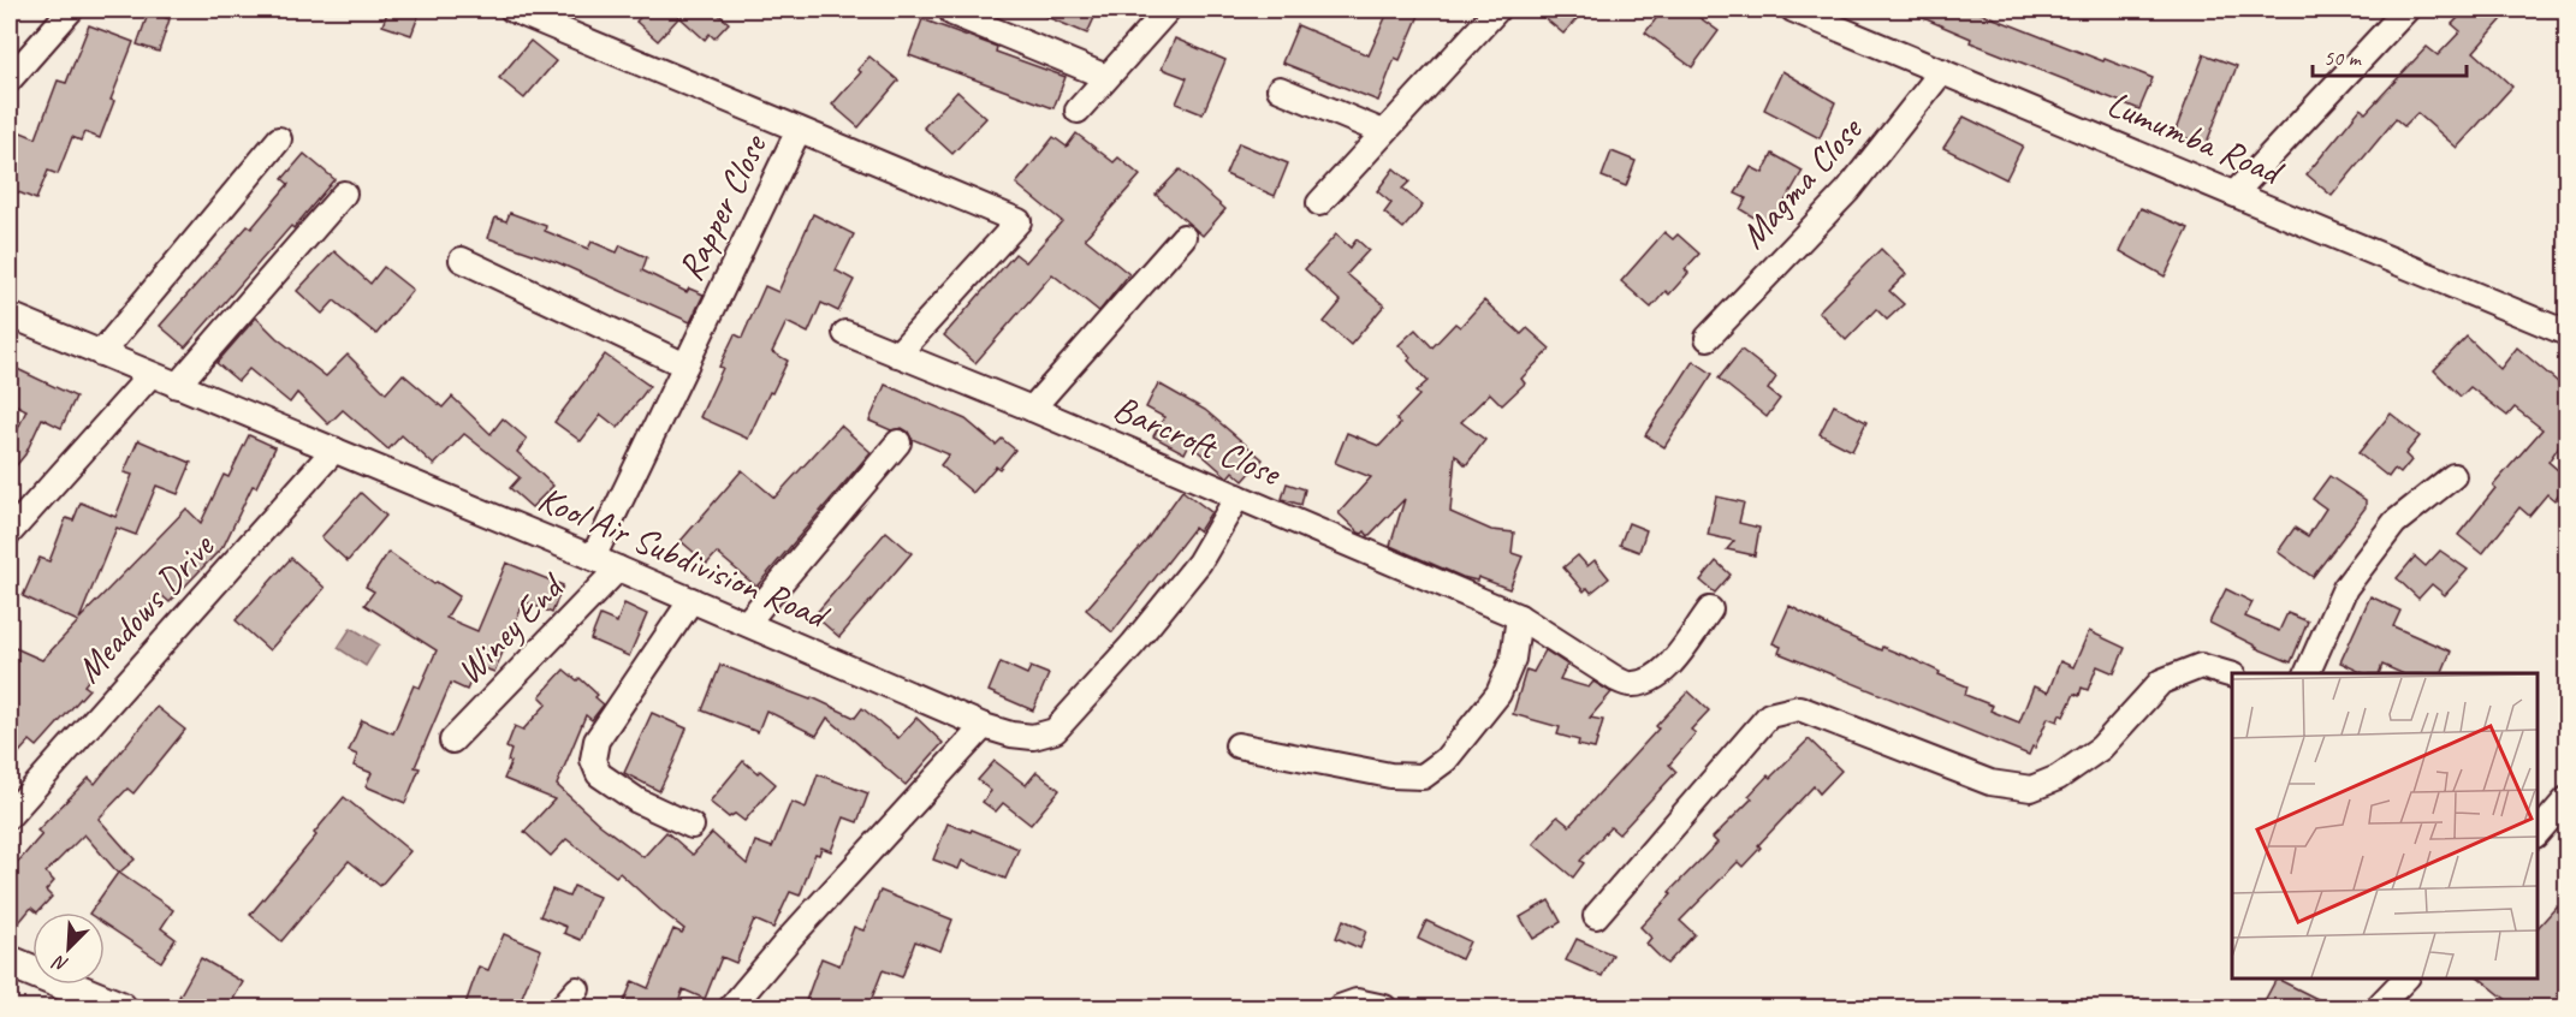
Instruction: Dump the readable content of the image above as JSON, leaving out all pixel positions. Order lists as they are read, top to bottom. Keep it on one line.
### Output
{"streets":{"street":["Lumumba Road","Magma Close","Rapper Close","Barcroft Close","Kool Air Subdivision Road","Meadows Drive","Winey End"]},"crossings":[["Lumumba Road","Magma Close"],["Rapper Close","Kool Air Subdivision Road"],["Barcroft Close","Kool Air Subdivision Road"],["Kool Air Subdivision Road","Meadows Drive"],["Kool Air Subdivision Road","Winey End"]],"scale_bar":"50 m","north":"bottom left"}
